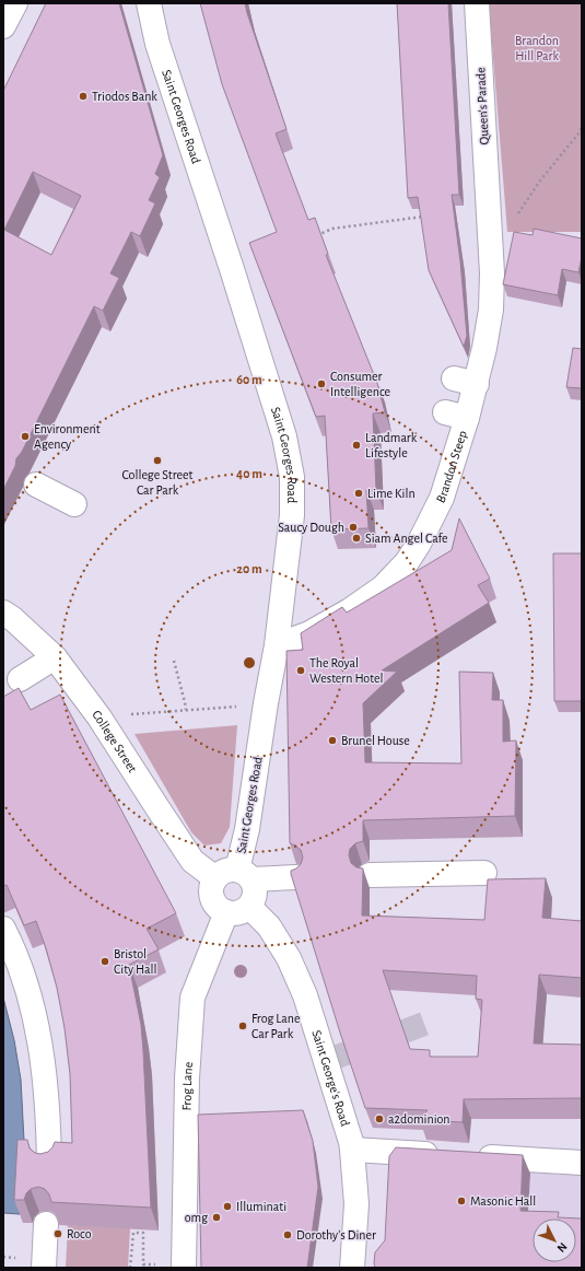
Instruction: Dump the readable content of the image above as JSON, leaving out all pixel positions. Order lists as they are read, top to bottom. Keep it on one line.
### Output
{"streets":{"street":["Queen's Parade","Saint Georges Road","Brandon Steep","College Street","Saint George's Road","Frog Lane"]},"crossings":[["Queen's Parade","Brandon Steep"],["Saint Georges Road","Brandon Steep"],["Saint Georges Road","College Street"],["Saint Georges Road","Saint George's Road"],["Saint Georges Road","Frog Lane"],["College Street","Saint George's Road"],["College Street","Frog Lane"],["Saint George's Road","Frog Lane"]],"parks":["Brandon Hill Park"],"places":["Triodos Bank","Consumer Intelligence","Environment Agency","Landmark Lifestyle","College Street Car Park","Lime Kiln","Saucy Dough","Siam Angel Cafe","The Royal Western Hotel","Brunel House","Bristol City Hall","Frog Lane Car Park","a2dominion","Masonic Hall","Illuminati","omg","Roco","Dorothy's Diner"],"north":"bottom right","rings":["60 m","40 m","20 m"]}
